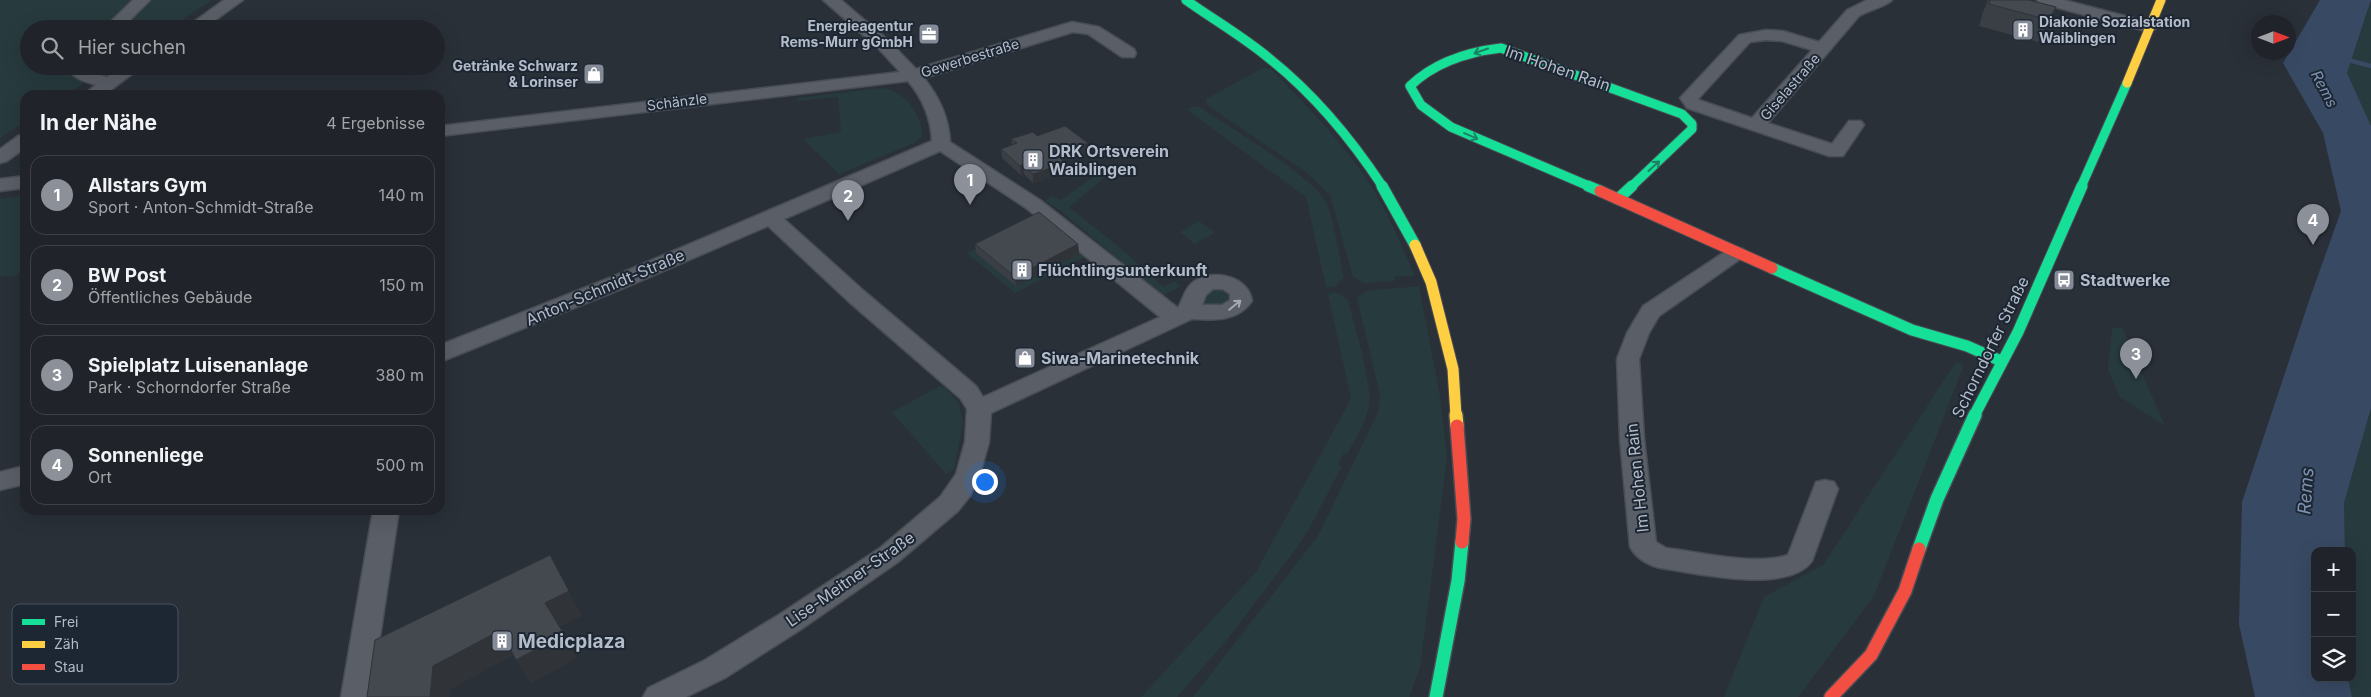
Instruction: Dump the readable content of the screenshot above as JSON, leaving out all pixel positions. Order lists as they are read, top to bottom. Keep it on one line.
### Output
{"streets":{"street":["Gewerbestraße","Im Hohen Rain","Giselastraße","Schänzle","Anton-Schmidt-Straße","Schorndorfer Straße","Lise-Meitner-Straße"]},"crossings":[["Gewerbestraße","Schänzle"],["Im Hohen Rain","Schorndorfer Straße"]],"water":["Rems"],"places":{"building":["Diakonie Sozialstation Waiblingen","DRK Ortsverein Waiblingen","Flüchtlingsunterkunft","Medicplaza"],"office":["Energieagentur Rems-Murr gGmbH"],"shop":["Getränke Schwarz & Lorinser","Siwa-Marinetechnik"],"bus stop":["Stadtwerke"]},"legend":["Frei","Zäh","Stau"],"north":"right","page":{"search":"Hier suchen","heading":["In der Nähe","4 Ergebnisse"],"list":[{"mark":"1","name":"Allstars Gym","note":"Sport · Anton-Schmidt-Straße","value":"140 m"},{"mark":"2","name":"BW Post","note":"Öffentliches Gebäude","value":"150 m"},{"mark":"3","name":"Spielplatz Luisenanlage","note":"Park · Schorndorfer Straße","value":"380 m"},{"mark":"4","name":"Sonnenliege","note":"Ort","value":"500 m"}],"pins":["1","2","4","3"],"map_buttons":["+","−"]}}
